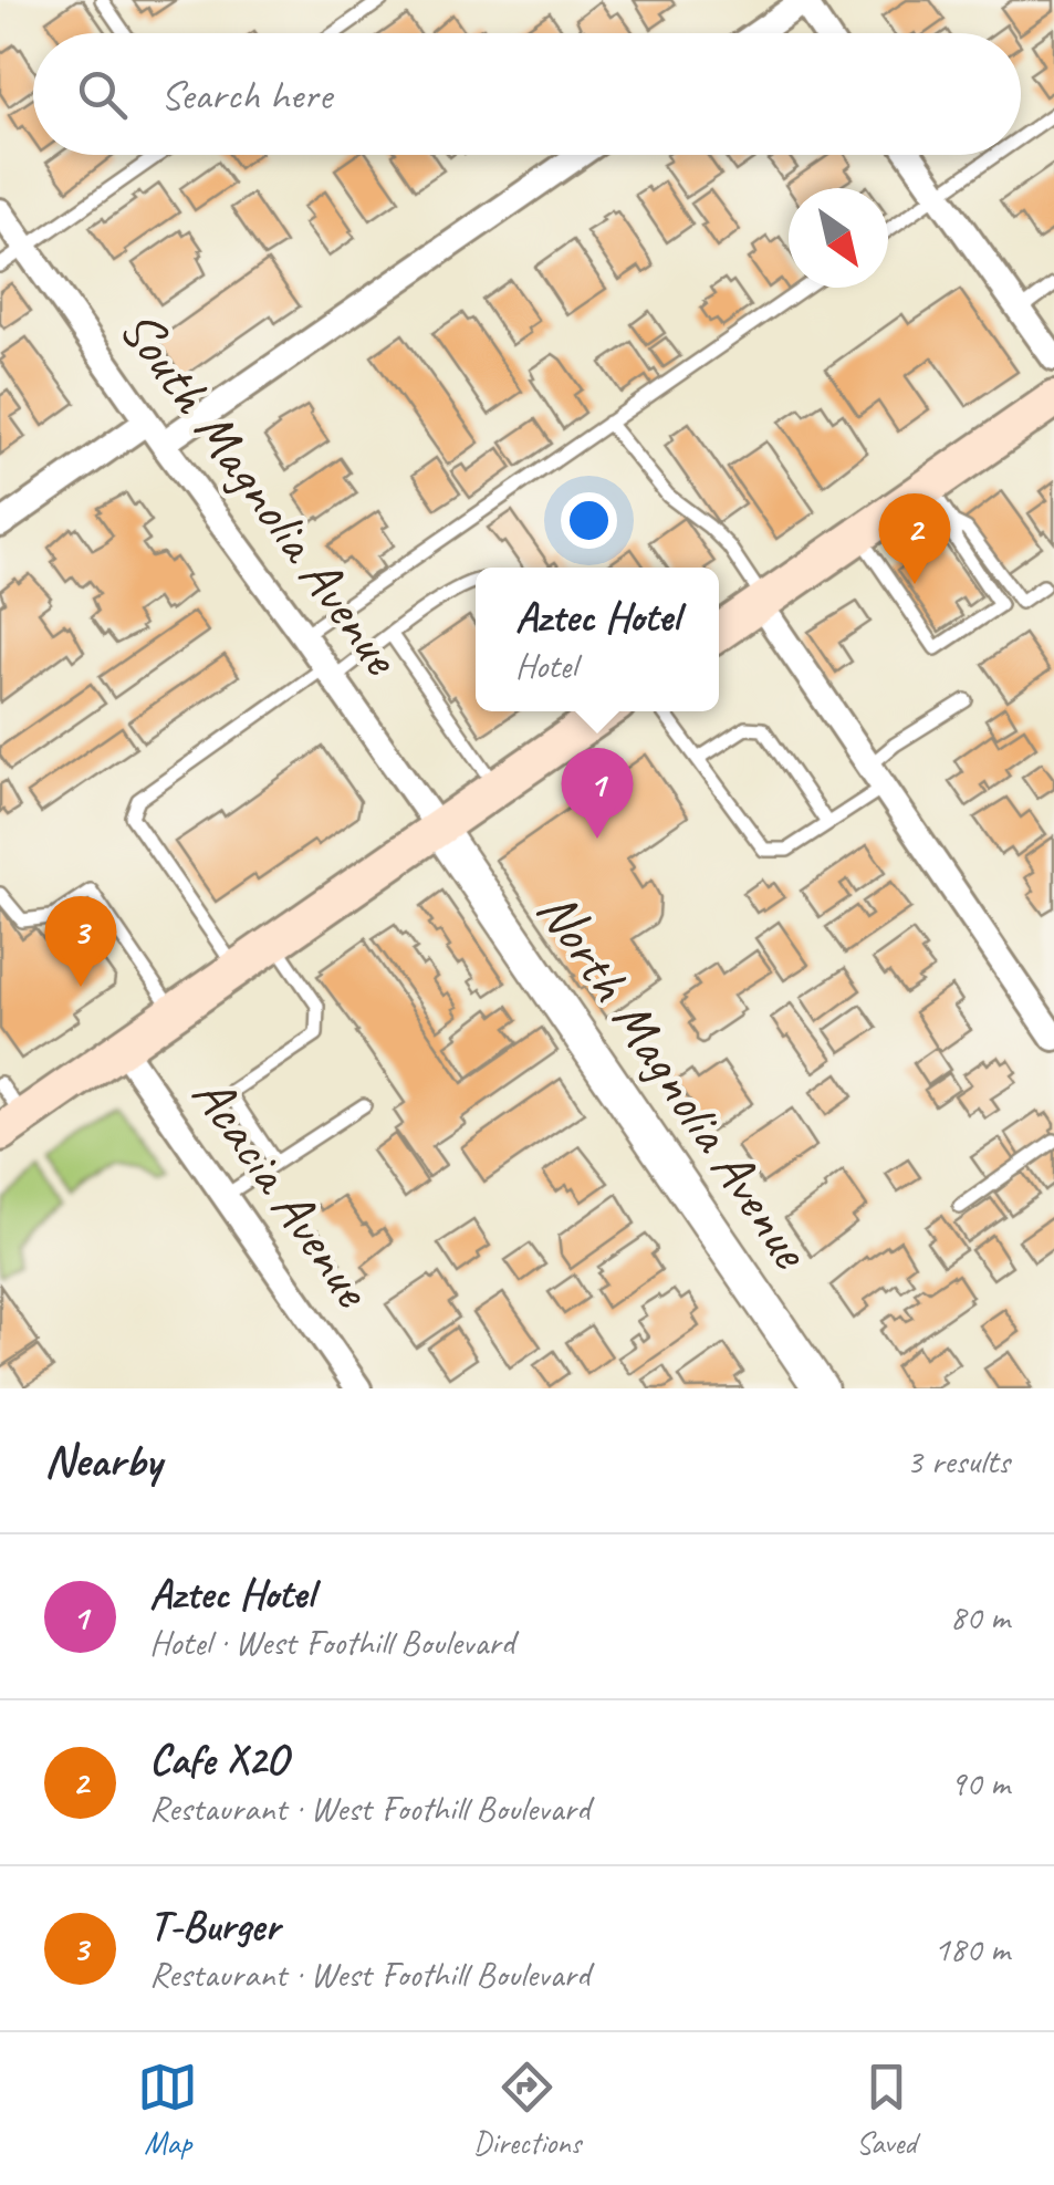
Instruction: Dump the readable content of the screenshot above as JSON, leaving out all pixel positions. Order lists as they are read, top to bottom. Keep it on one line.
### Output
{"streets":{"street":["South Magnolia Avenue","North Magnolia Avenue","Acacia Avenue"]},"crossings":[["South Magnolia Avenue","North Magnolia Avenue"]],"north":"bottom right","page":{"search":"Search here","pins":["2","1","3"],"popup":["Aztec Hotel","Hotel"],"heading":["Nearby","3 results"],"list":[{"mark":"1","name":"Aztec Hotel","note":"Hotel · West Foothill Boulevard","value":"80 m"},{"mark":"2","name":"Cafe X2O","note":"Restaurant · West Foothill Boulevard","value":"90 m"},{"mark":"3","name":"T-Burger","note":"Restaurant · West Foothill Boulevard","value":"180 m"}],"nav":["Map","Directions","Saved"]}}
